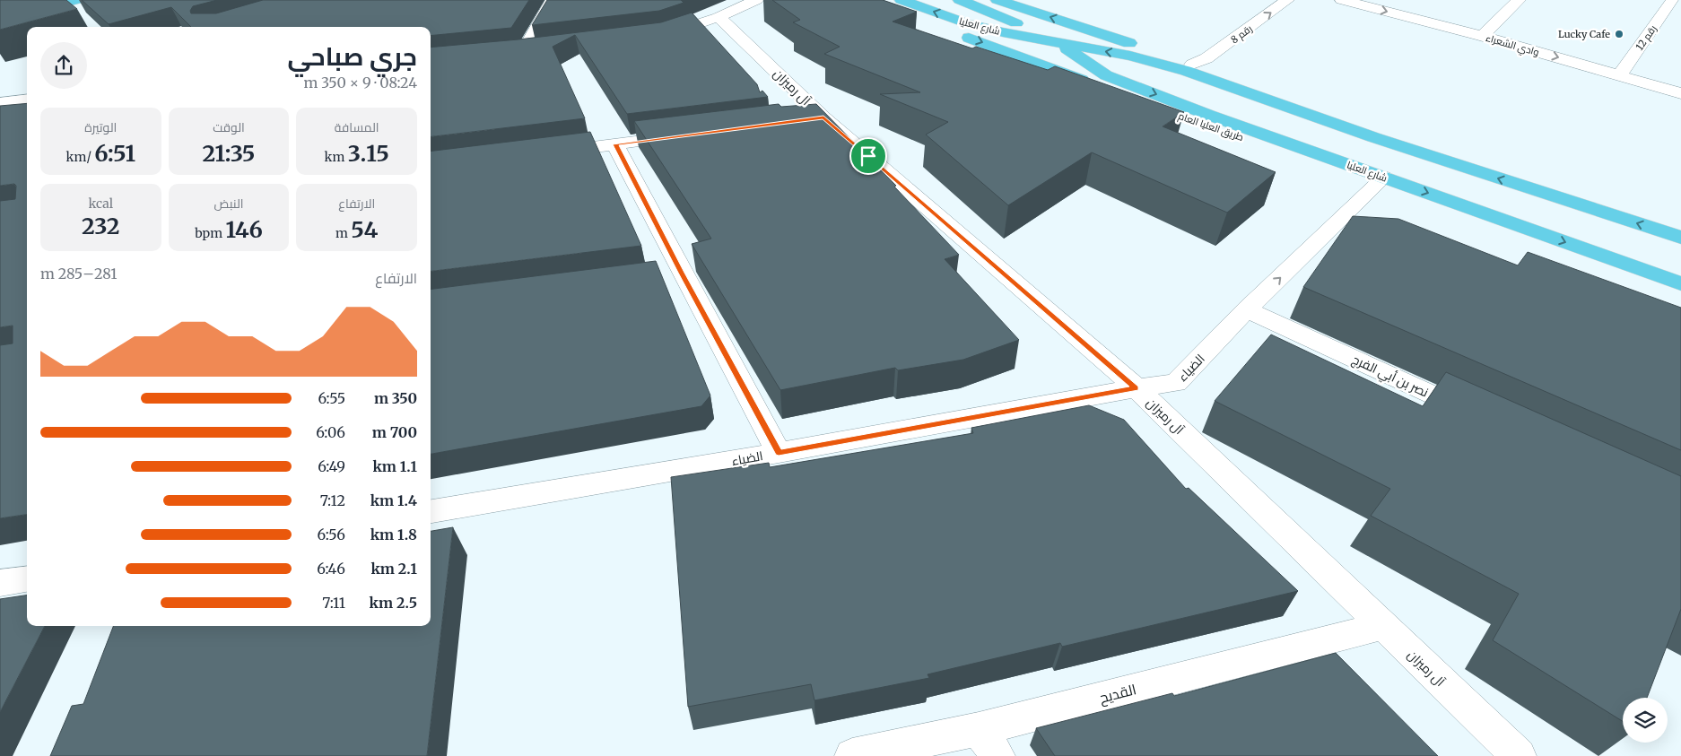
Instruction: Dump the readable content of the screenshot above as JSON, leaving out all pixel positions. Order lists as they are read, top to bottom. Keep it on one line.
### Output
{"streets":{"main road":["شارع العليا","طريق العليا العام"],"street":["رقم 8","رقم 12","وادي الشعراء","آل رميزان","الضياء","نصر بن أبي الفرج","القديح"]},"crossings":[["شارع العليا","طريق العليا العام"],["شارع العليا","الضياء"],["رقم 12","وادي الشعراء"],["آل رميزان","الضياء"],["آل رميزان","القديح"],["طريق العليا العام","الضياء"],["الضياء","نصر بن أبي الفرج"]],"one_way":["رقم 8","وادي الشعراء"],"places":["Lucky Cafe"],"page":{"heading":["جري صباحي","08:24 · 9 × 350 m"],"stats":[["المسافة","3.15 km"],["الوقت","21:35"],["الوتيرة","6:51 /km"],["الارتفاع","54 m"],["النبض","146 bpm"],["kcal","232"]],"chart":["الارتفاع","281–285 m"],"list":[{"name":"350 m","note":"6:55"},{"name":"700 m","note":"6:06"},{"name":"1.1 km","note":"6:49"},{"name":"1.4 km","note":"7:12"},{"name":"1.8 km","note":"6:56"},{"name":"2.1 km","note":"6:46"},{"name":"2.5 km","note":"7:11"}]}}
